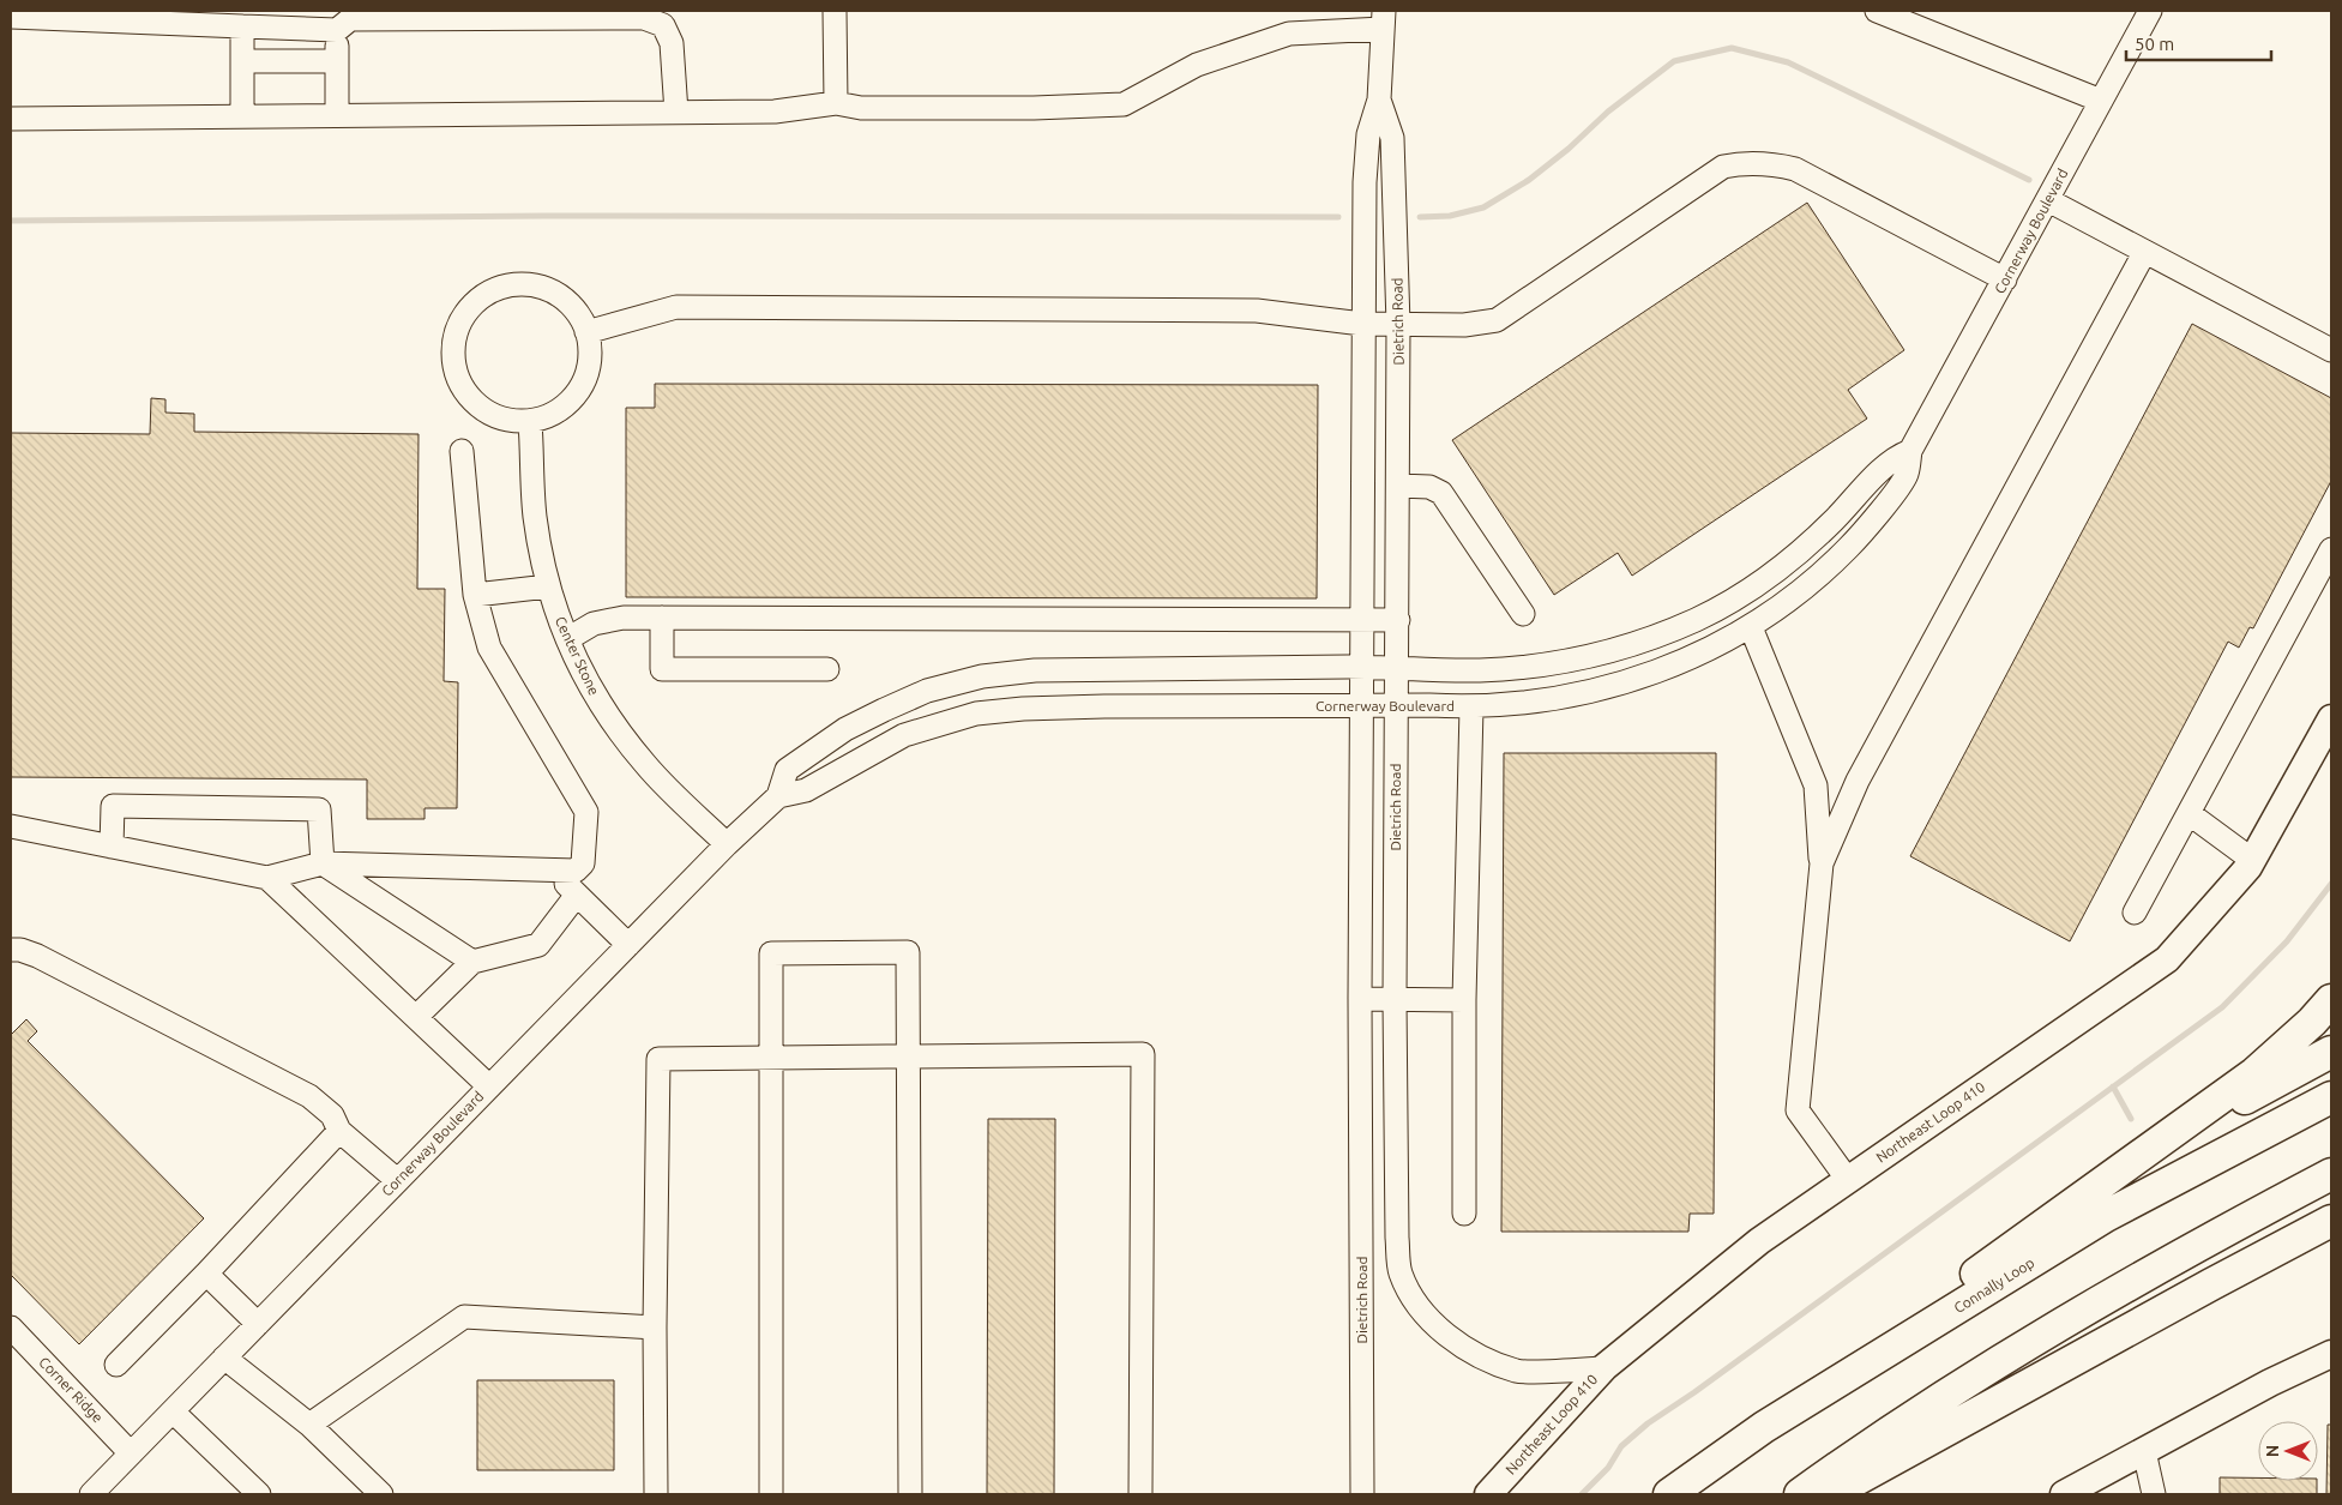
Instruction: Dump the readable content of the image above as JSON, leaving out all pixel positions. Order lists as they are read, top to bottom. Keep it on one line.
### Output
{"streets":{"highway":["Connally Loop"],"main road":["Northeast Loop 410"],"street":["Cornerway Boulevard","Dietrich Road","Center Stone","Corner Ridge"]},"crossings":[["Cornerway Boulevard","Dietrich Road"],["Cornerway Boulevard","Center Stone"],["Cornerway Boulevard","Corner Ridge"],["Dietrich Road","Northeast Loop 410"]],"scale_bar":"50 m","north":"left"}
